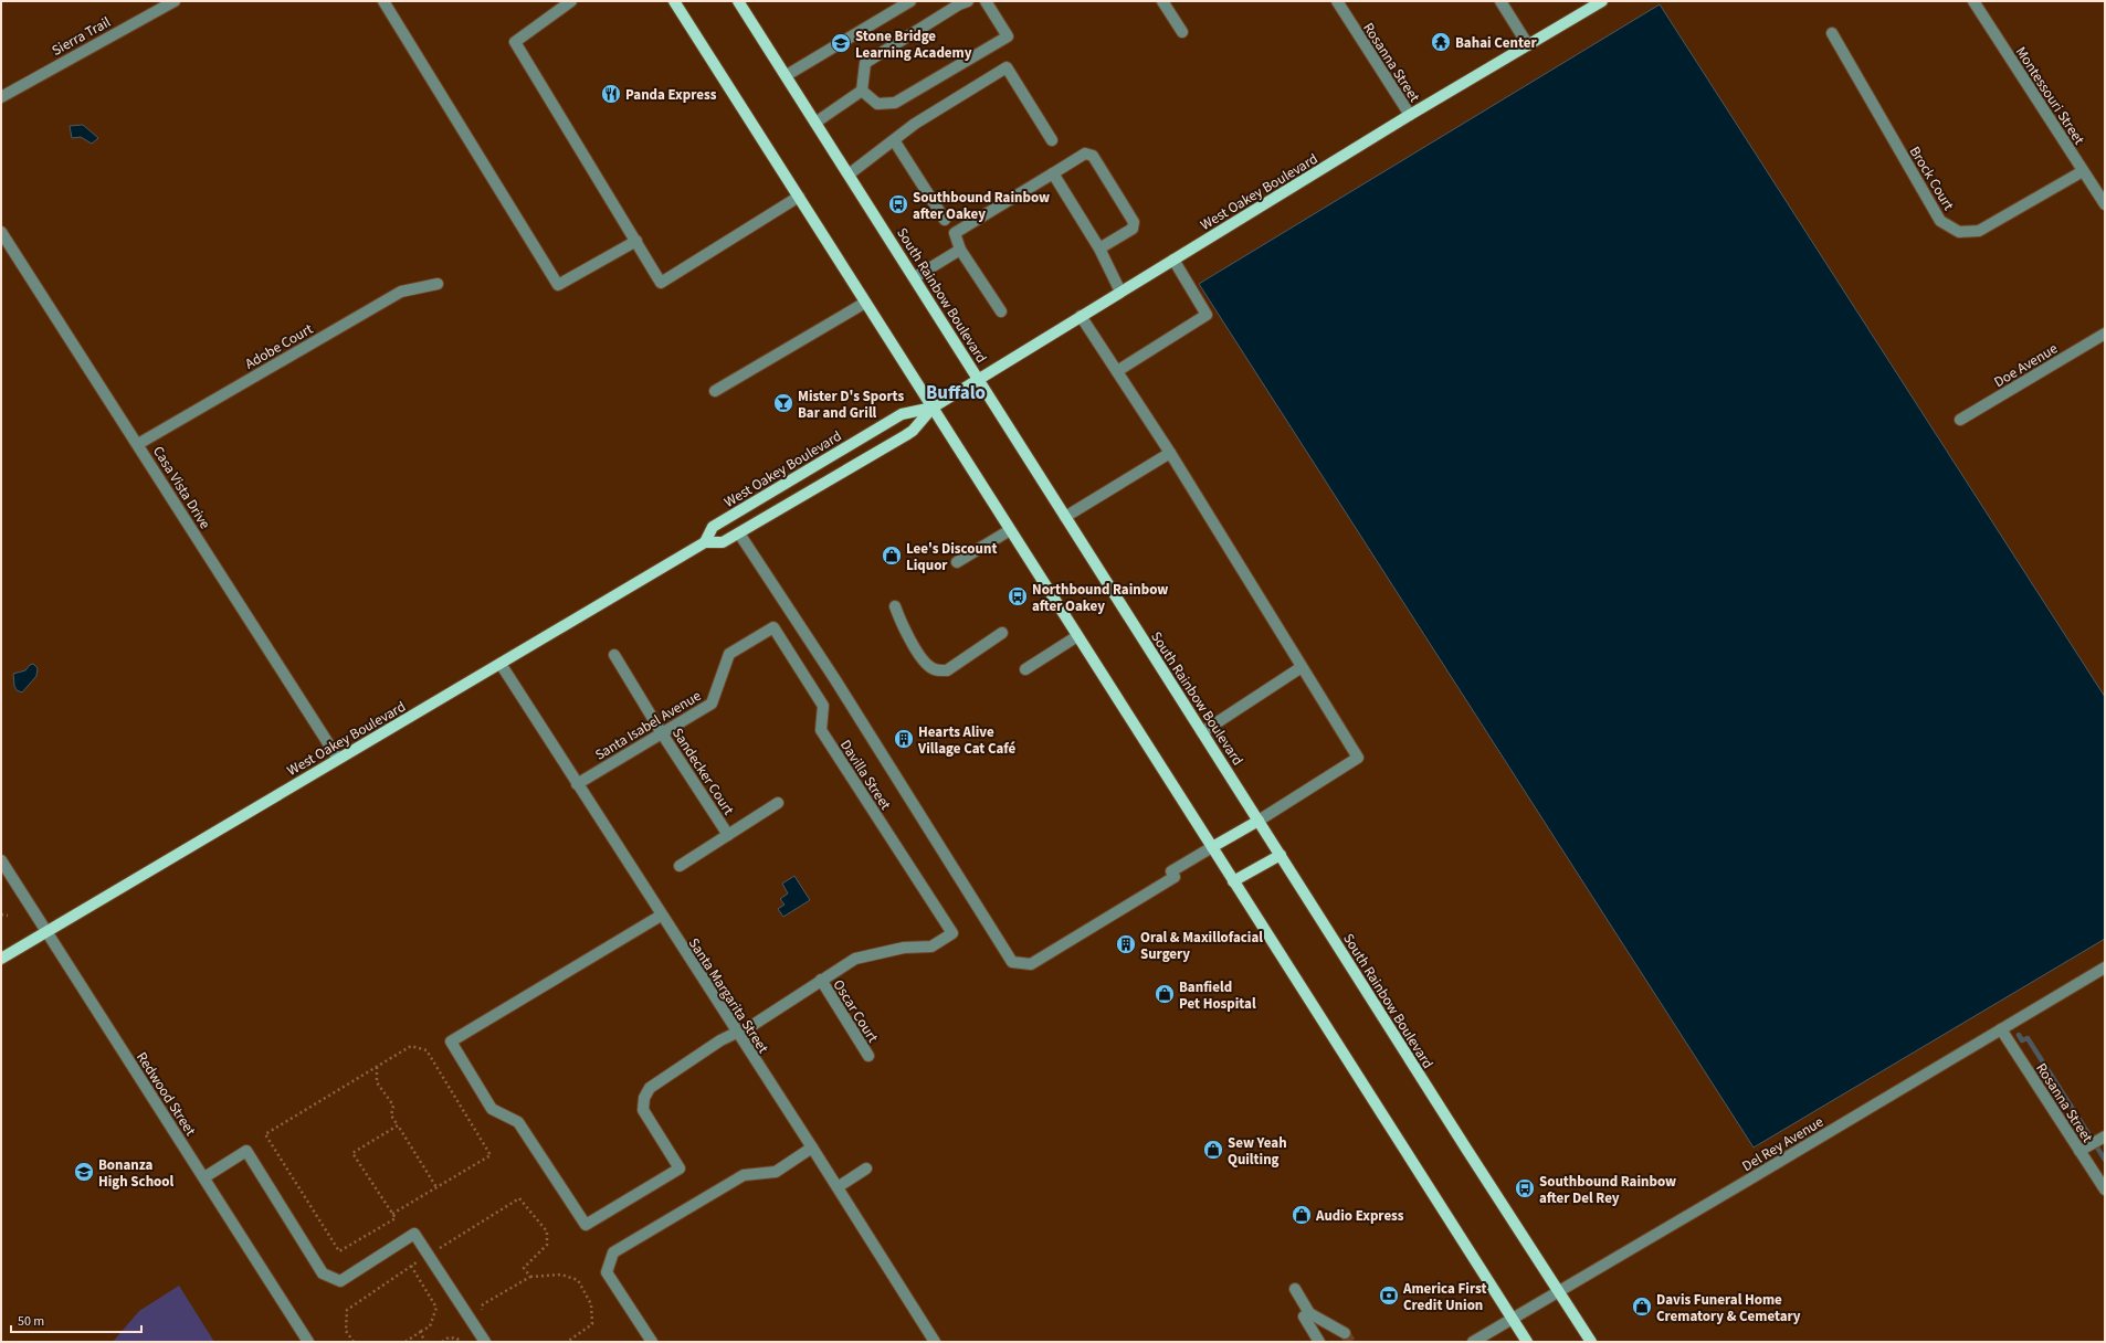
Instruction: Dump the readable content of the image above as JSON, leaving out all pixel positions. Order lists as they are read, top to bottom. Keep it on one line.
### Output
{"streets":{"main road":["West Oakey Boulevard","South Rainbow Boulevard"],"street":["Sierra Trail","Rosanna Street","Montessouri Street","Brock Court","Adobe Court","Doe Avenue","Casa Vista Drive","Santa Isabel Avenue","Sandecker Court","Davilla Street","Santa Margarita Street","Oscar Court","Redwood Street","Del Rey Avenue"]},"crossings":[["Rosanna Street","West Oakey Boulevard"],["Rosanna Street","Del Rey Avenue"],["Montessouri Street","Brock Court"],["West Oakey Boulevard","South Rainbow Boulevard"],["West Oakey Boulevard","Casa Vista Drive"],["West Oakey Boulevard","Santa Margarita Street"],["West Oakey Boulevard","Redwood Street"],["South Rainbow Boulevard","Del Rey Avenue"],["Adobe Court","Casa Vista Drive"],["Santa Isabel Avenue","Sandecker Court"],["Santa Isabel Avenue","Davilla Street"],["Santa Isabel Avenue","Santa Margarita Street"],["Davilla Street","Oscar Court"]],"districts":["Buffalo"],"places":{"temple":["Bahai Center"],"school or university":["Stone Bridge Learning Academy","Bonanza High School"],"restaurant":["Panda Express"],"bus stop":["Southbound Rainbow after Oakey","Northbound Rainbow after Oakey","Southbound Rainbow after Del Rey"],"bar":["Mister D's Sports Bar and Grill"],"shop":["Lee's Discount Liquor","Banfield Pet Hospital","Sew Yeah Quilting","Audio Express","Davis Funeral Home Crematory & Cemetary"],"building":["Hearts Alive Village Cat Café","Oral & Maxillofacial Surgery"],"bank":["America First Credit Union"]},"scale_bar":"50 m"}
